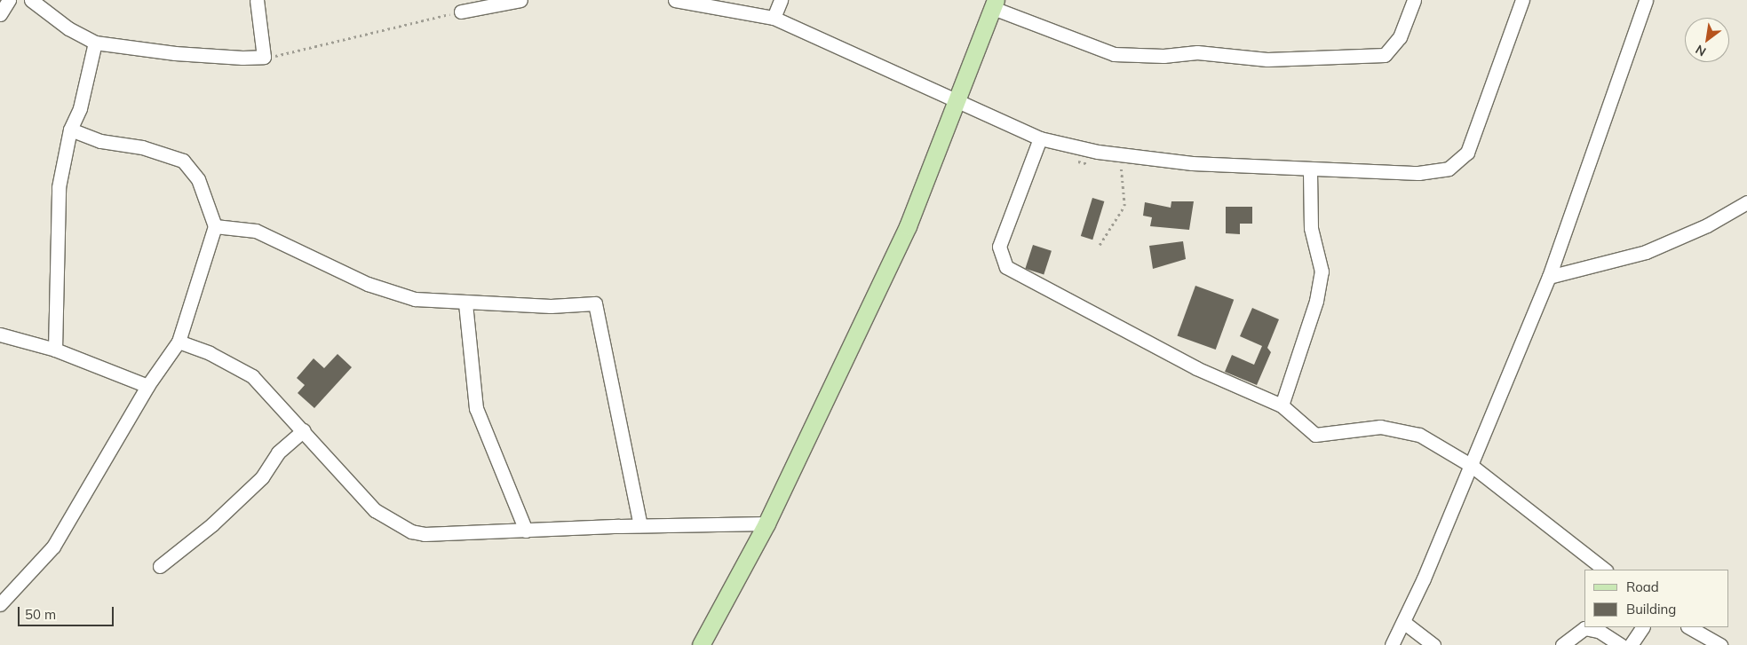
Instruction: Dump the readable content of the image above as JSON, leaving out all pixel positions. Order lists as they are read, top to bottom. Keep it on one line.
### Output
{"legend":["Road","Building"],"scale_bar":"50 m","north":"bottom left"}
